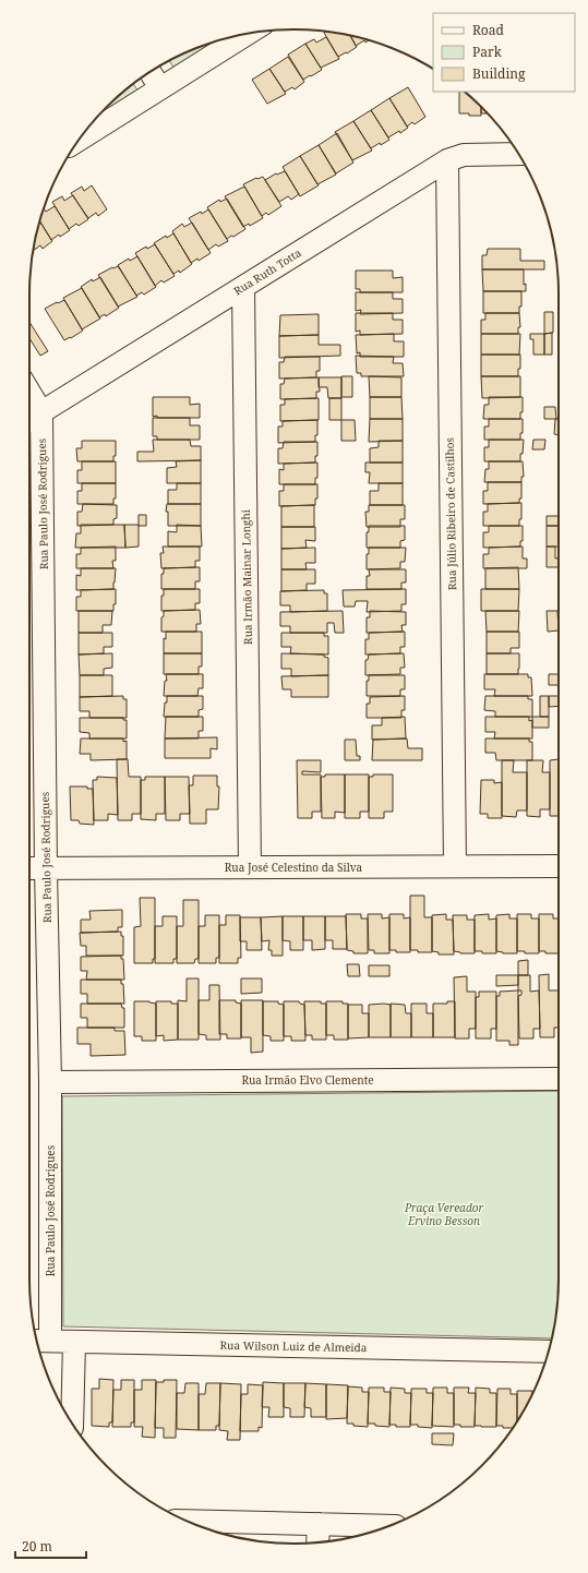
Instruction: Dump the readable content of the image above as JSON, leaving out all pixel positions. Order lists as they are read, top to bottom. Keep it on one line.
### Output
{"streets":{"street":["Rua Ruth Totta","Rua Paulo José Rodrigues","Rua Júlio Ribeiro de Castilhos","Rua Irmão Mainar Longhi","Rua José Celestino da Silva","Rua Irmão Elvo Clemente","Rua Wilson Luiz de Almeida"]},"crossings":[["Rua Ruth Totta","Rua Paulo José Rodrigues"],["Rua Ruth Totta","Rua Júlio Ribeiro de Castilhos"],["Rua Ruth Totta","Rua Irmão Mainar Longhi"],["Rua Paulo José Rodrigues","Rua José Celestino da Silva"],["Rua Paulo José Rodrigues","Rua Irmão Elvo Clemente"],["Rua Paulo José Rodrigues","Rua Wilson Luiz de Almeida"],["Rua Júlio Ribeiro de Castilhos","Rua José Celestino da Silva"],["Rua Irmão Mainar Longhi","Rua José Celestino da Silva"]],"parks":["Praça Vereador Ervino Besson"],"legend":["Road","Park","Building"],"scale_bar":"20 m"}
